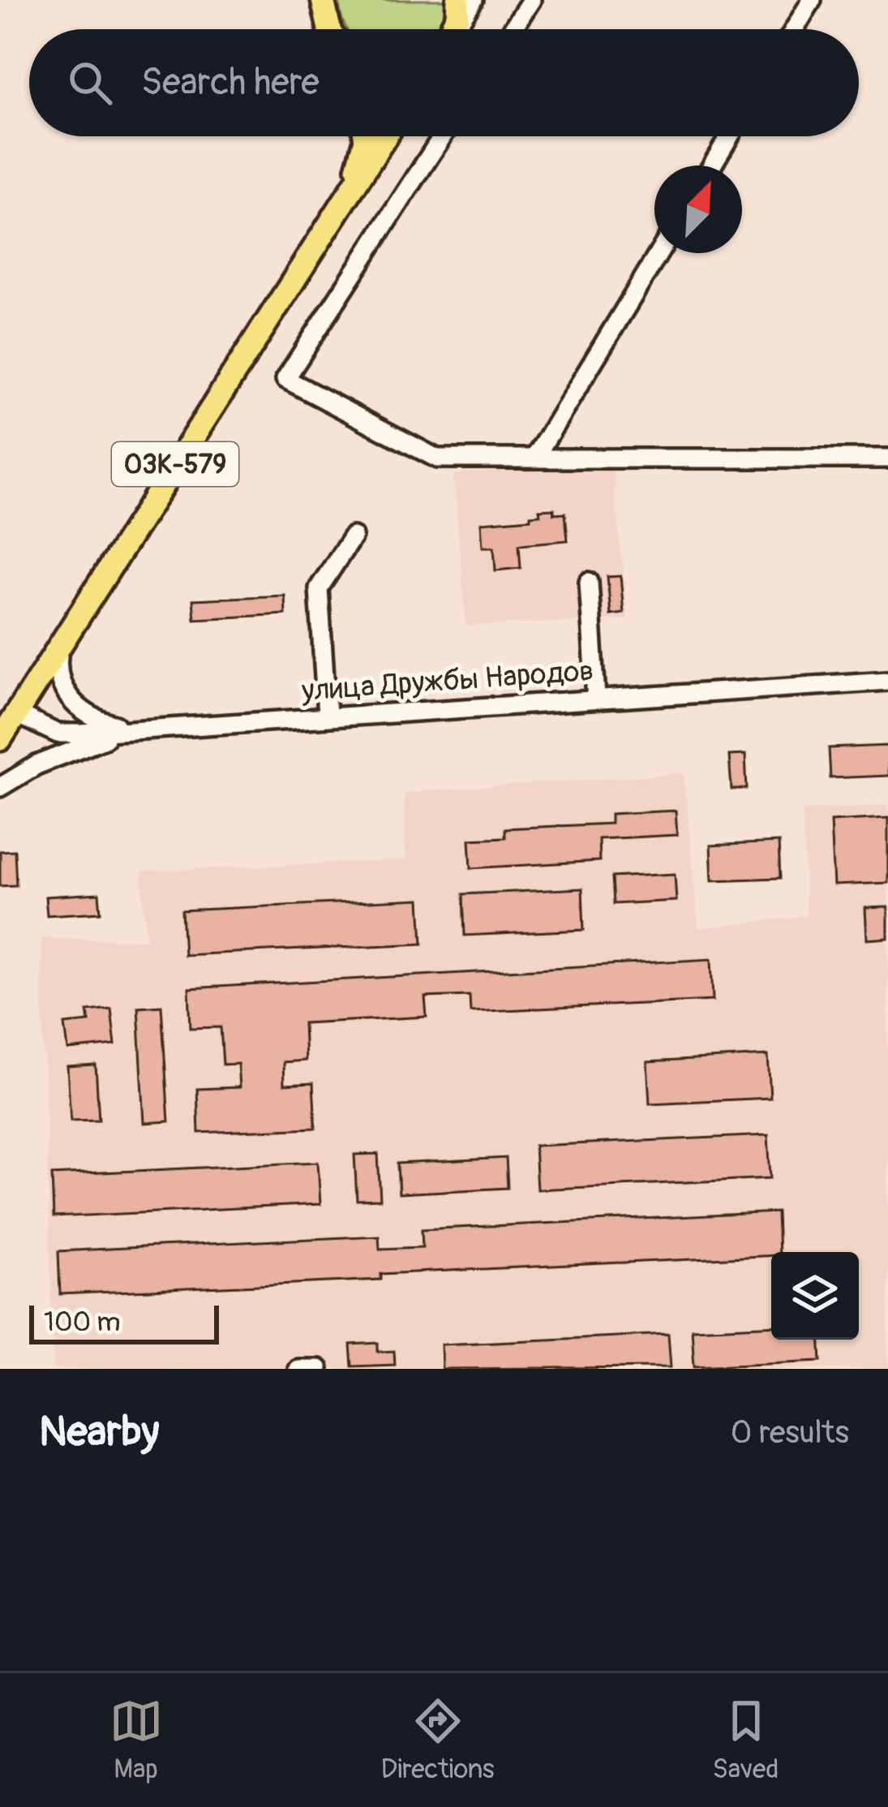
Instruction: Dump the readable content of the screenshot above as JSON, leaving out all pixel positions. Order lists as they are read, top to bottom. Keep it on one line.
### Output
{"streets":{"main road":["03К-579"],"street":["улица Дружбы Народов"]},"crossings":[["03К-579","улица Дружбы Народов"]],"scale_bar":"100 m","north":"top right","page":{"search":"Search here","scale":"100 m","heading":["Nearby","0 results"],"nav":["Map","Directions","Saved"]}}
